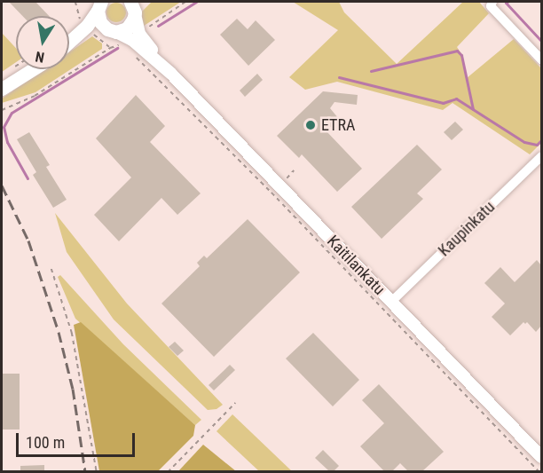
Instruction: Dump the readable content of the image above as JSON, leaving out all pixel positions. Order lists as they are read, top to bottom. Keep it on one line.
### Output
{"streets":{"street":["Kaupinkatu","Kaitilankatu"]},"crossings":[["Kaupinkatu","Kaitilankatu"]],"places":["ETRA"],"scale_bar":"100 m","north":"bottom"}
